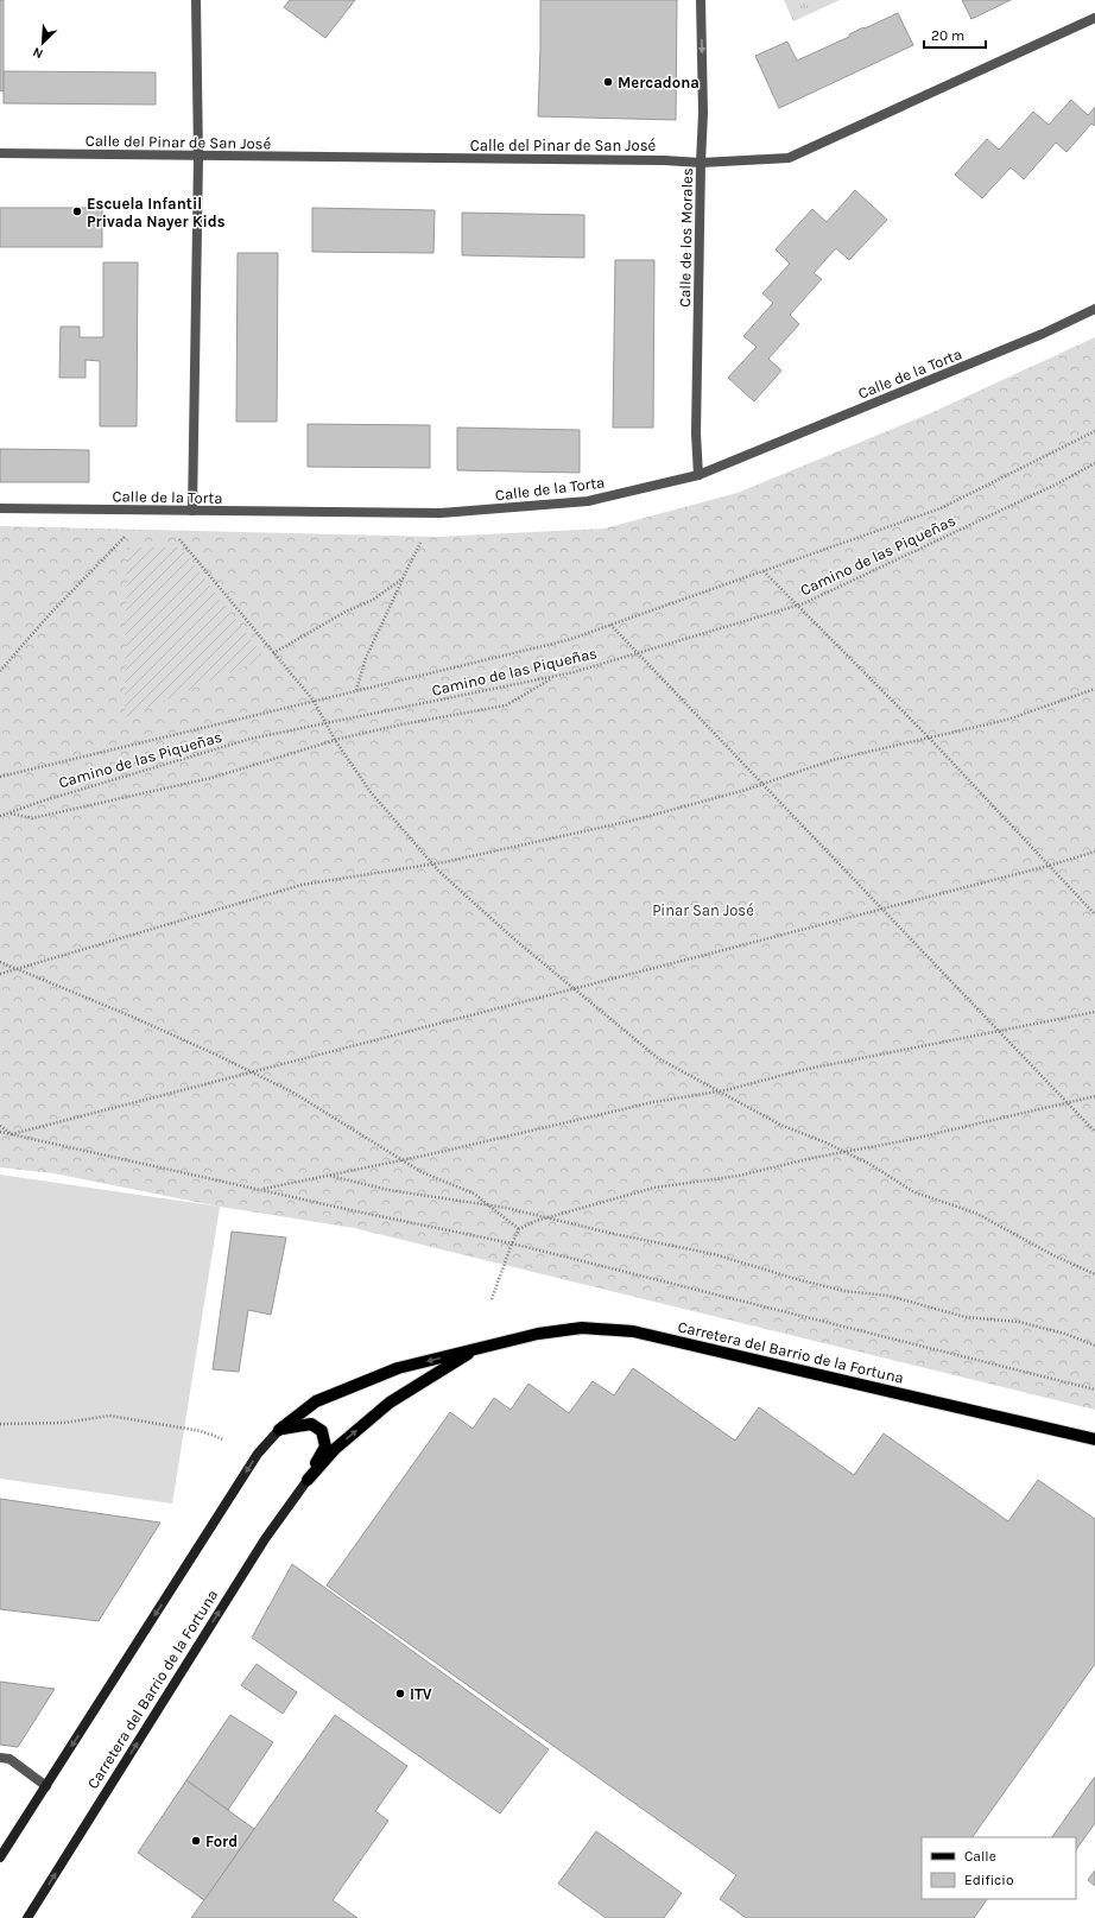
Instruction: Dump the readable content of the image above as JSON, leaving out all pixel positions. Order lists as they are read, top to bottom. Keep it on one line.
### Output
{"streets":{"main road":["Carretera del Barrio de la Fortuna"],"street":["Calle del Pinar de San José","Calle de los Morales","Calle de la Torta"],"path":["Camino de las Piqueñas"]},"crossings":[["Calle del Pinar de San José","Calle de los Morales"],["Calle de los Morales","Calle de la Torta"]],"parks":["Pinar San José"],"places":["Mercadona","Escuela Infantil Privada Nayer Kids","ITV","Ford"],"legend":["Calle","Edificio"],"scale_bar":"20 m","north":"bottom left"}
